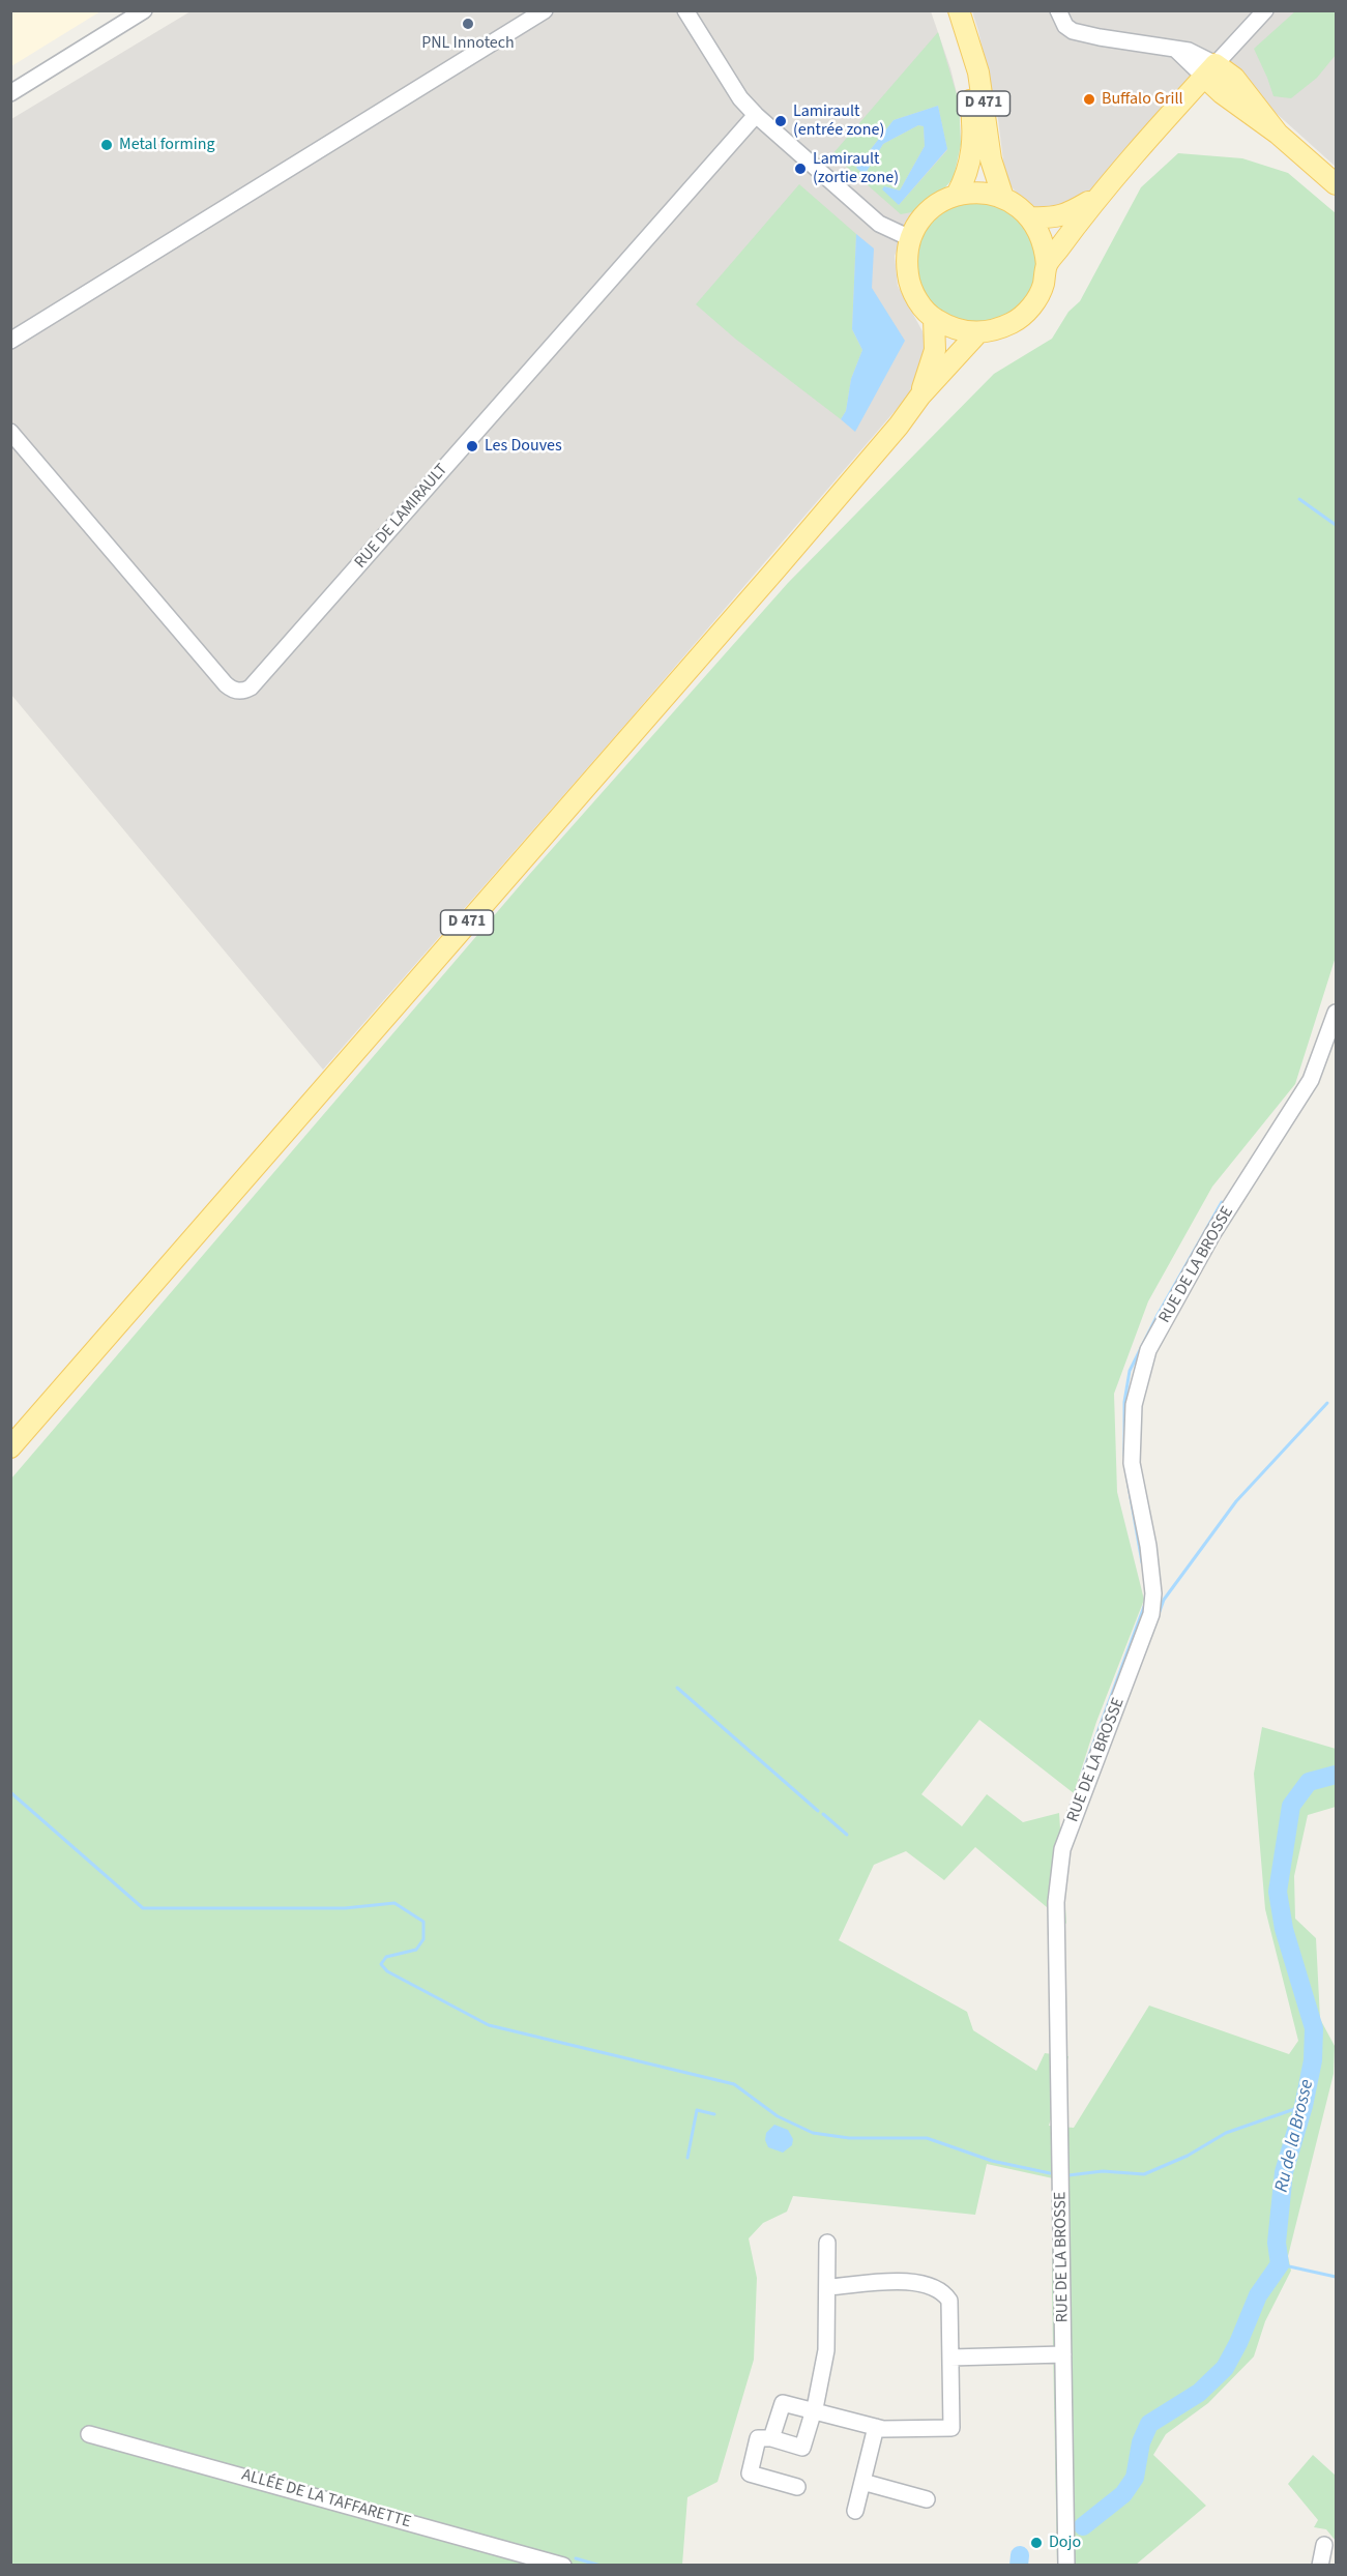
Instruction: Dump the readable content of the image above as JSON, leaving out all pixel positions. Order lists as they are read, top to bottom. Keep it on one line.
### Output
{"streets":{"main road":["D 471"],"street":["RUE DE LAMIRAULT","RUE DE LA BROSSE","ALLÉE DE LA TAFFARETTE"]},"water":["Ru de la Brosse"],"places":["PNL Innotech","Buffalo Grill","Lamirault (entrée zone)","Metal forming","Lamirault (zortie zone)","Les Douves","Dojo"]}
